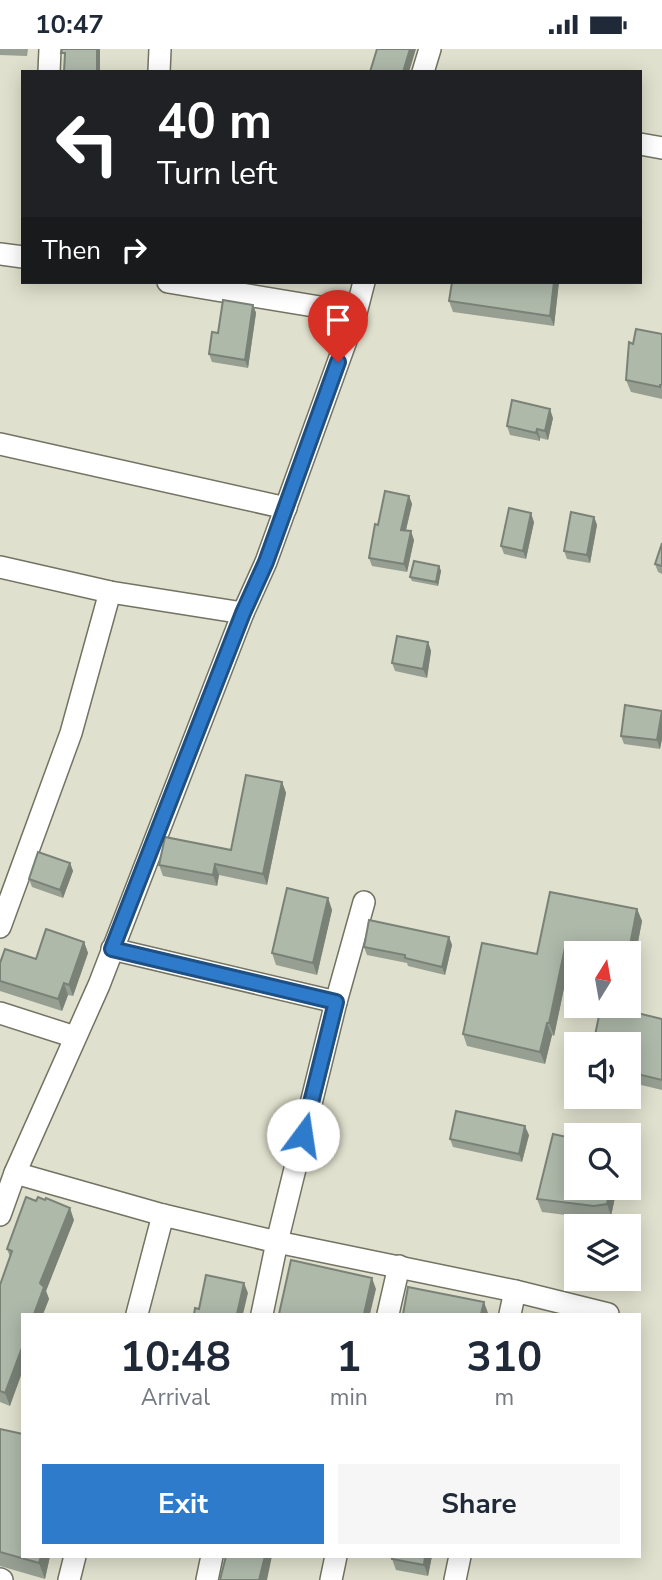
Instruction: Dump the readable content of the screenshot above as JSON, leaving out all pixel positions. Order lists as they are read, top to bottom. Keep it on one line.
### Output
{"north":"top","page":{"status":"10:47","turn":["40 m","Turn left"],"then":"Then","eta":["10:48","Arrival","1","min","310","m"],"buttons":["Exit","Share"]}}
